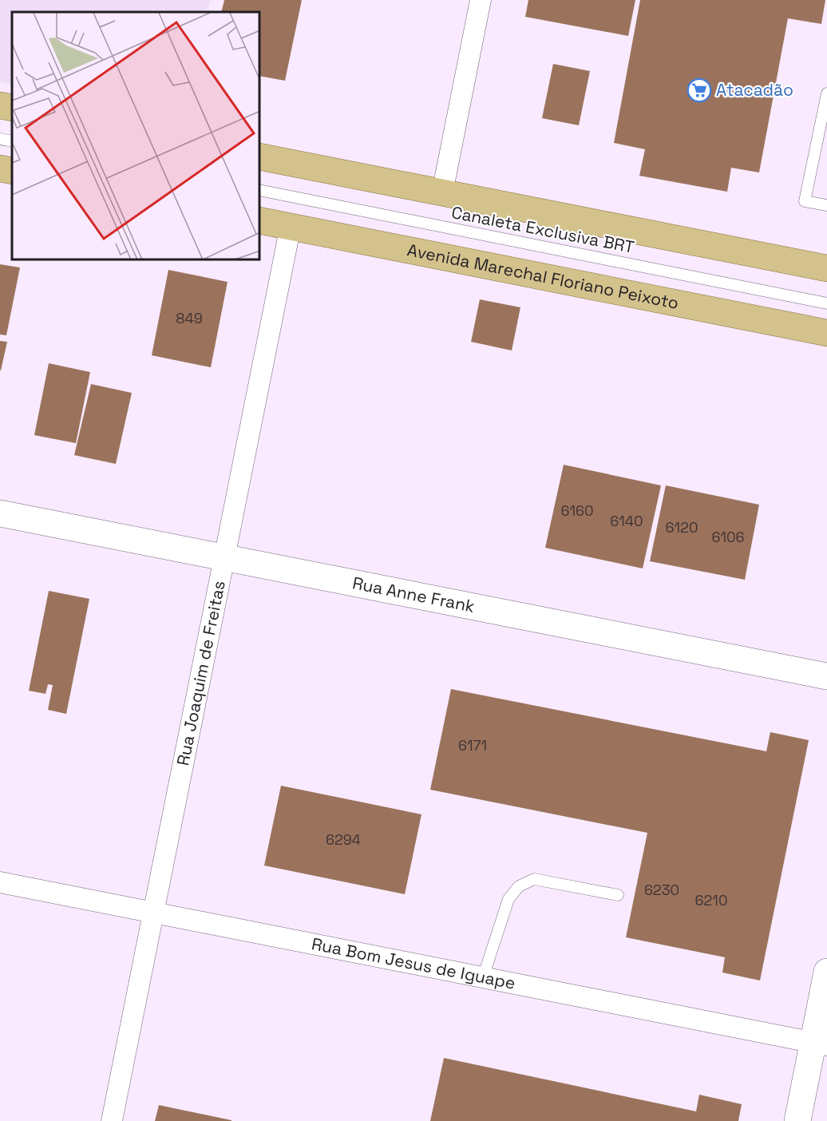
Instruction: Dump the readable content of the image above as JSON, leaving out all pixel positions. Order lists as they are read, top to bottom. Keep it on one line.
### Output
{"streets":{"main road":["Avenida Marechal Floriano Peixoto","Rua Anne Frank"],"street":["Rua Joaquim de Freitas","Rua Bom Jesus de Iguape"],"lane":["Canaleta Exclusiva BRT"]},"crossings":[["Avenida Marechal Floriano Peixoto","Rua Joaquim de Freitas"],["Rua Anne Frank","Rua Joaquim de Freitas"],["Rua Joaquim de Freitas","Rua Bom Jesus de Iguape"]],"places":{"supermarket":["Atacadão"]},"house_numbers":["849","6160","6140","6120","6106","6171","6294","6230","6210"]}
